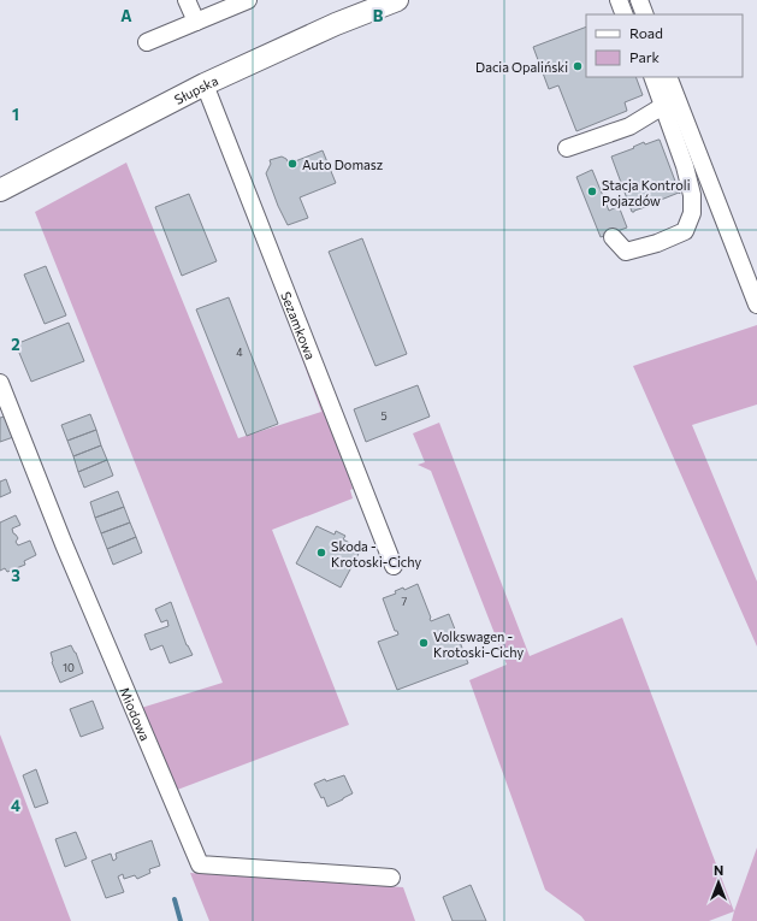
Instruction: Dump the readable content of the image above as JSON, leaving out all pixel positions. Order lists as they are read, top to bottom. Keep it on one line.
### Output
{"streets":{"main road":["Słupska"],"street":["Sezamkowa","Miodowa"]},"crossings":[["Słupska","Sezamkowa"]],"places":["Dacia Opaliński","Auto Domasz","Stacja Kontroli Pojazdów","Skoda - Krotoski-Cichy","Volkswagen - Krotoski-Cichy"],"house_numbers":["4","5","7","10"],"legend":["Road","Park"],"north":"top","grid":{"columns":["A","B"],"rows":["1","2","3","4"]}}
